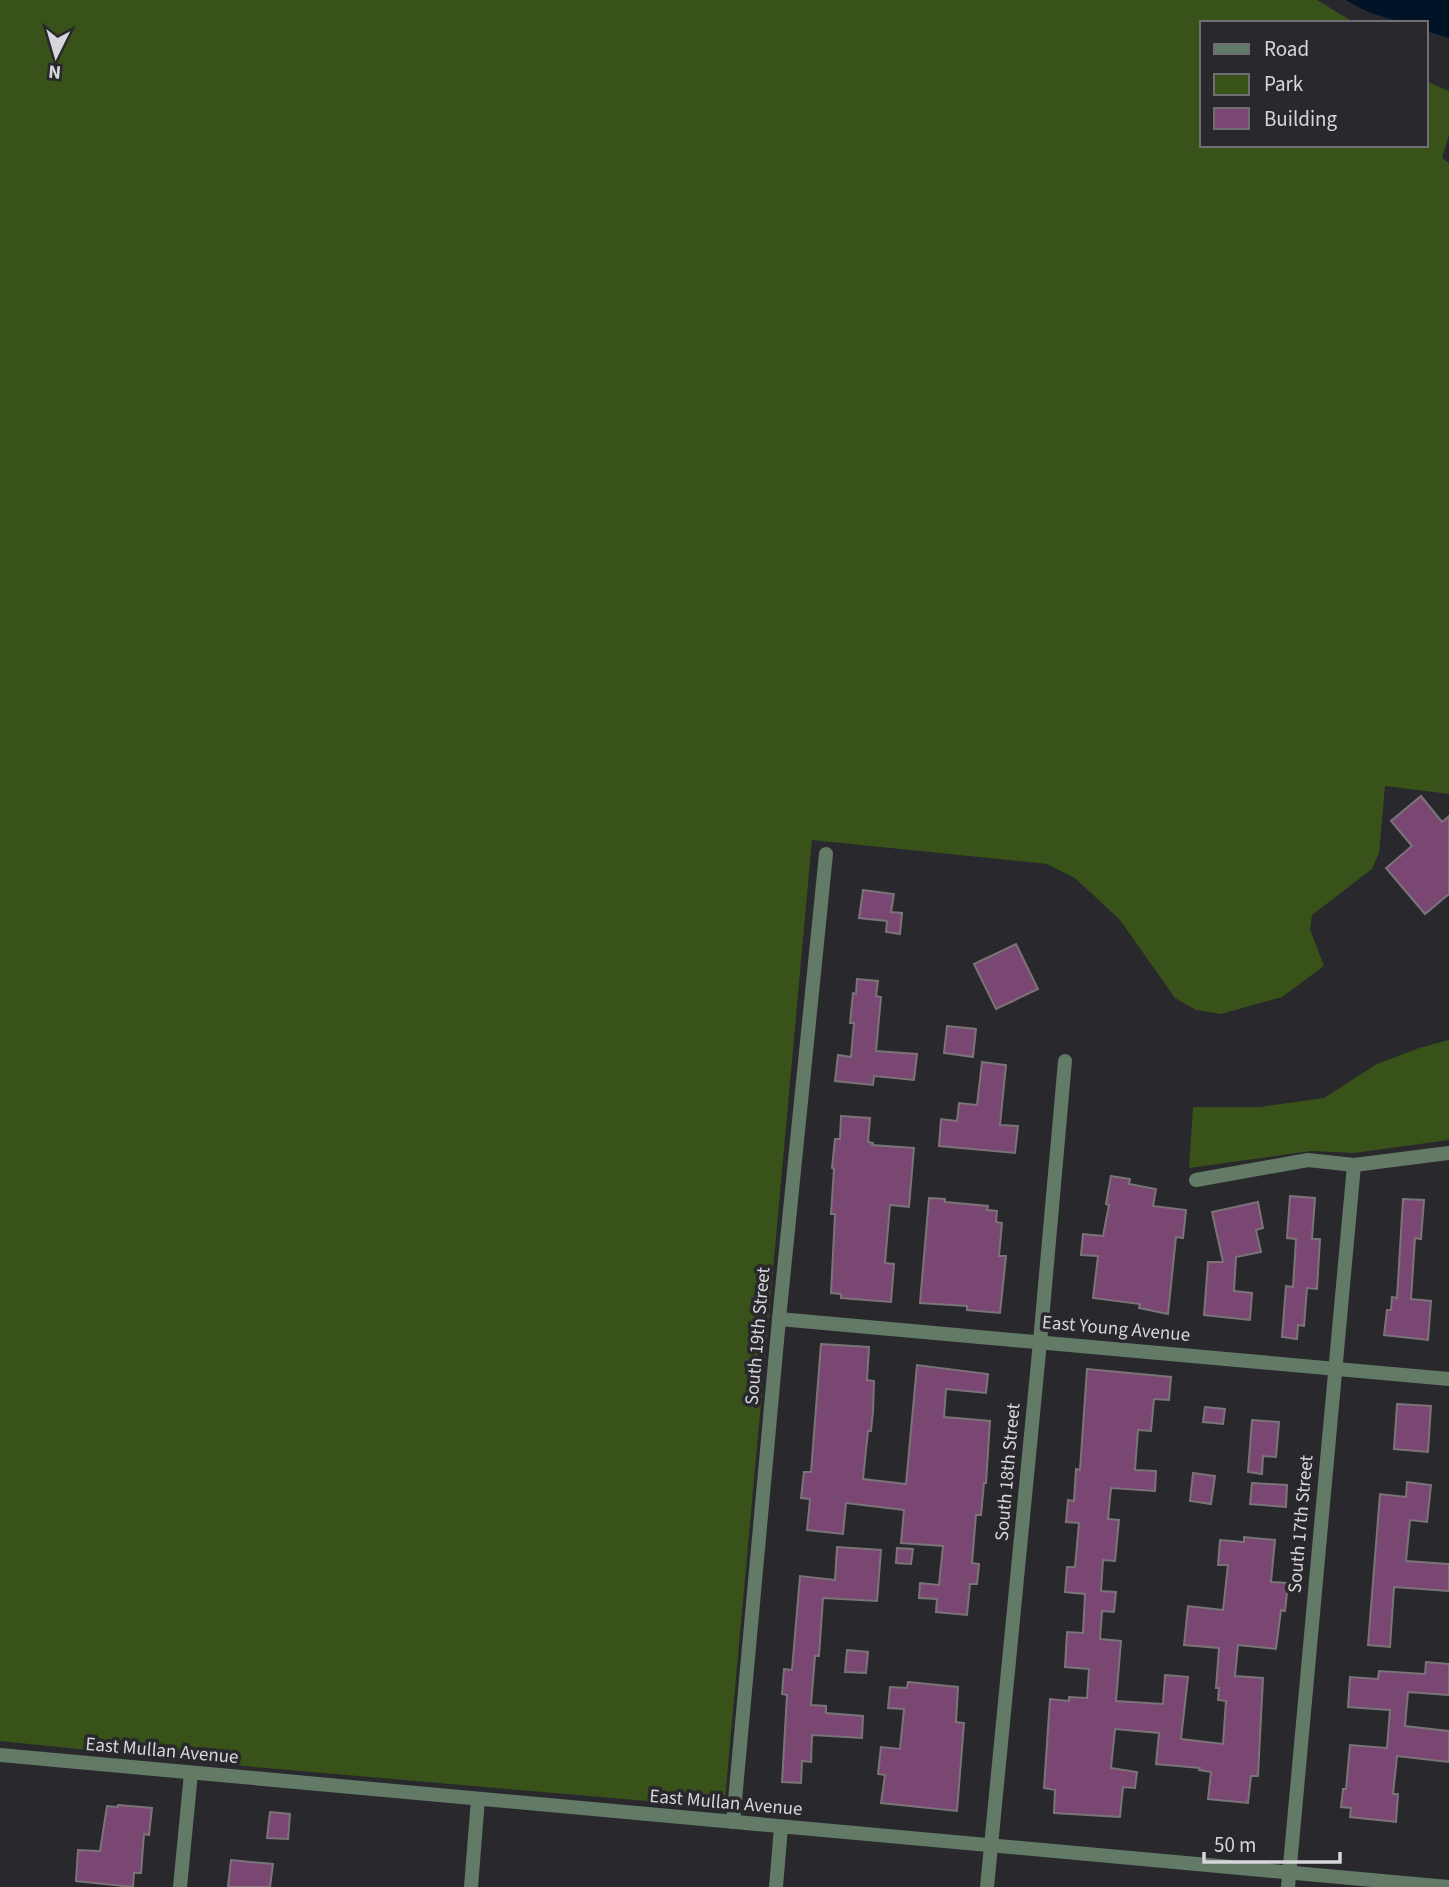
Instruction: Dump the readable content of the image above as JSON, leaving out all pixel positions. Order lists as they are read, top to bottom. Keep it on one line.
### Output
{"streets":{"street":["East Young Avenue","South 19th Street","South 18th Street","South 17th Street","East Mullan Avenue"]},"crossings":[["East Young Avenue","South 19th Street"],["East Young Avenue","South 18th Street"],["East Young Avenue","South 17th Street"],["South 19th Street","East Mullan Avenue"],["South 18th Street","East Mullan Avenue"],["South 17th Street","East Mullan Avenue"]],"legend":["Road","Park","Building"],"scale_bar":"50 m","north":"bottom"}
